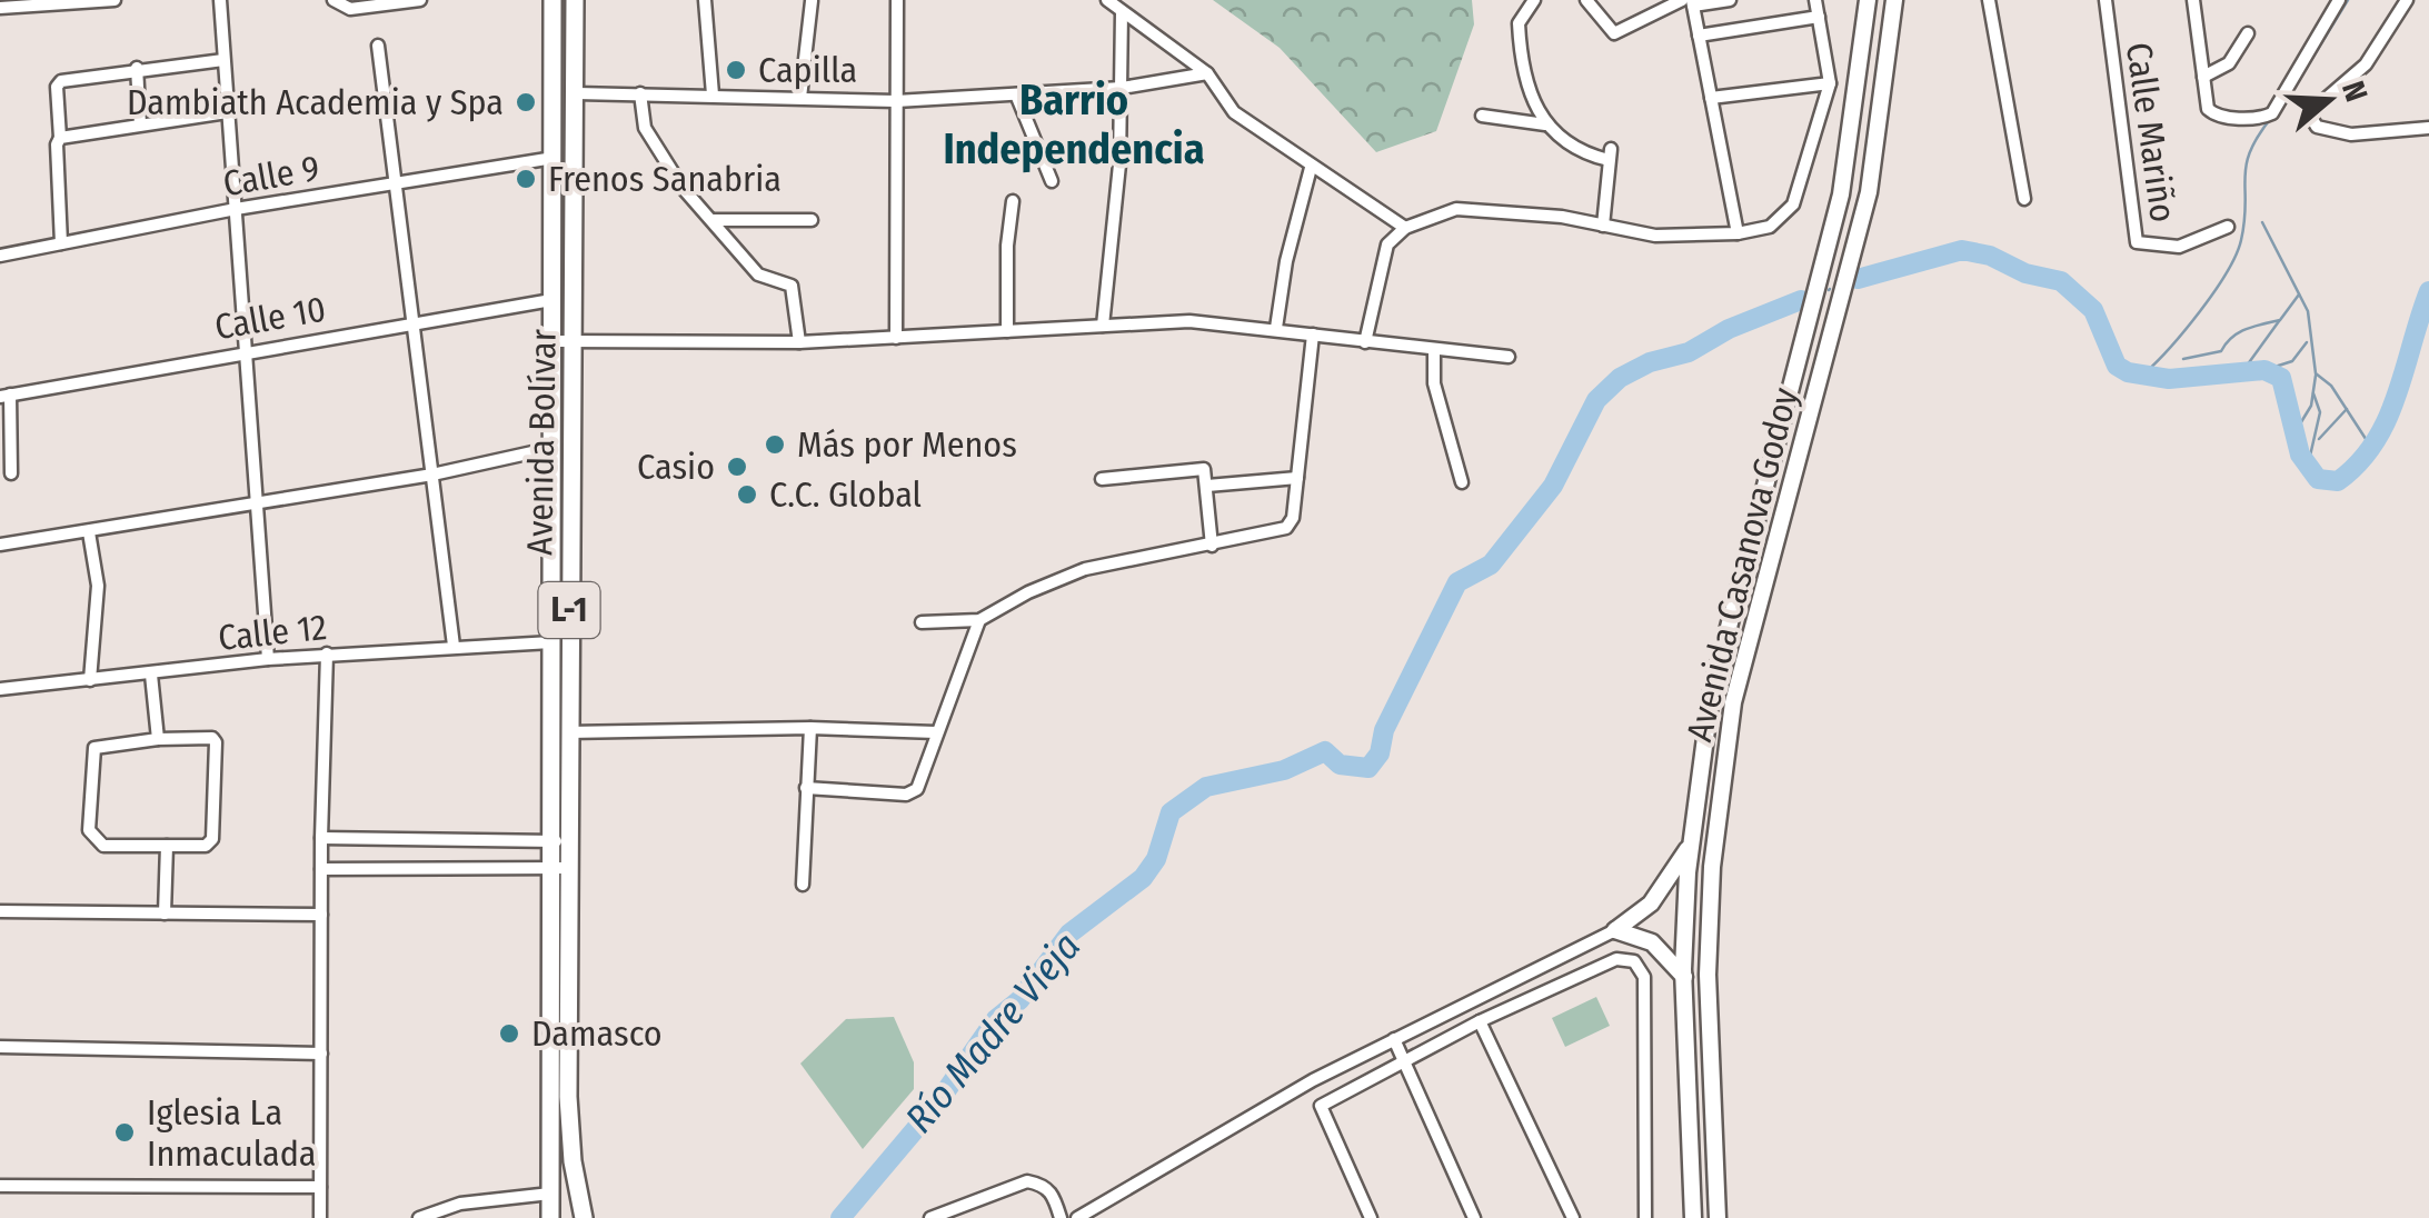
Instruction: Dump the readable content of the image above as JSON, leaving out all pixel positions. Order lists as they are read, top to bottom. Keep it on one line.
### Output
{"streets":{"main road":["Avenida Bolívar","L-1"],"street":["Calle Mariño","Calle 9","Calle 10","Avenida Casanova Godoy","Calle 12"]},"crossings":[["Calle 9","Avenida Bolívar"],["Calle 10","Avenida Bolívar"],["Avenida Bolívar","Calle 12"]],"districts":["Barrio Independencia"],"water":["Río Madre Vieja"],"places":["Capilla","Dambiath Academia y Spa","Frenos Sanabria","Más por Menos","Casio","C.C. Global","Damasco","Iglesia La Inmaculada"],"north":"right"}
